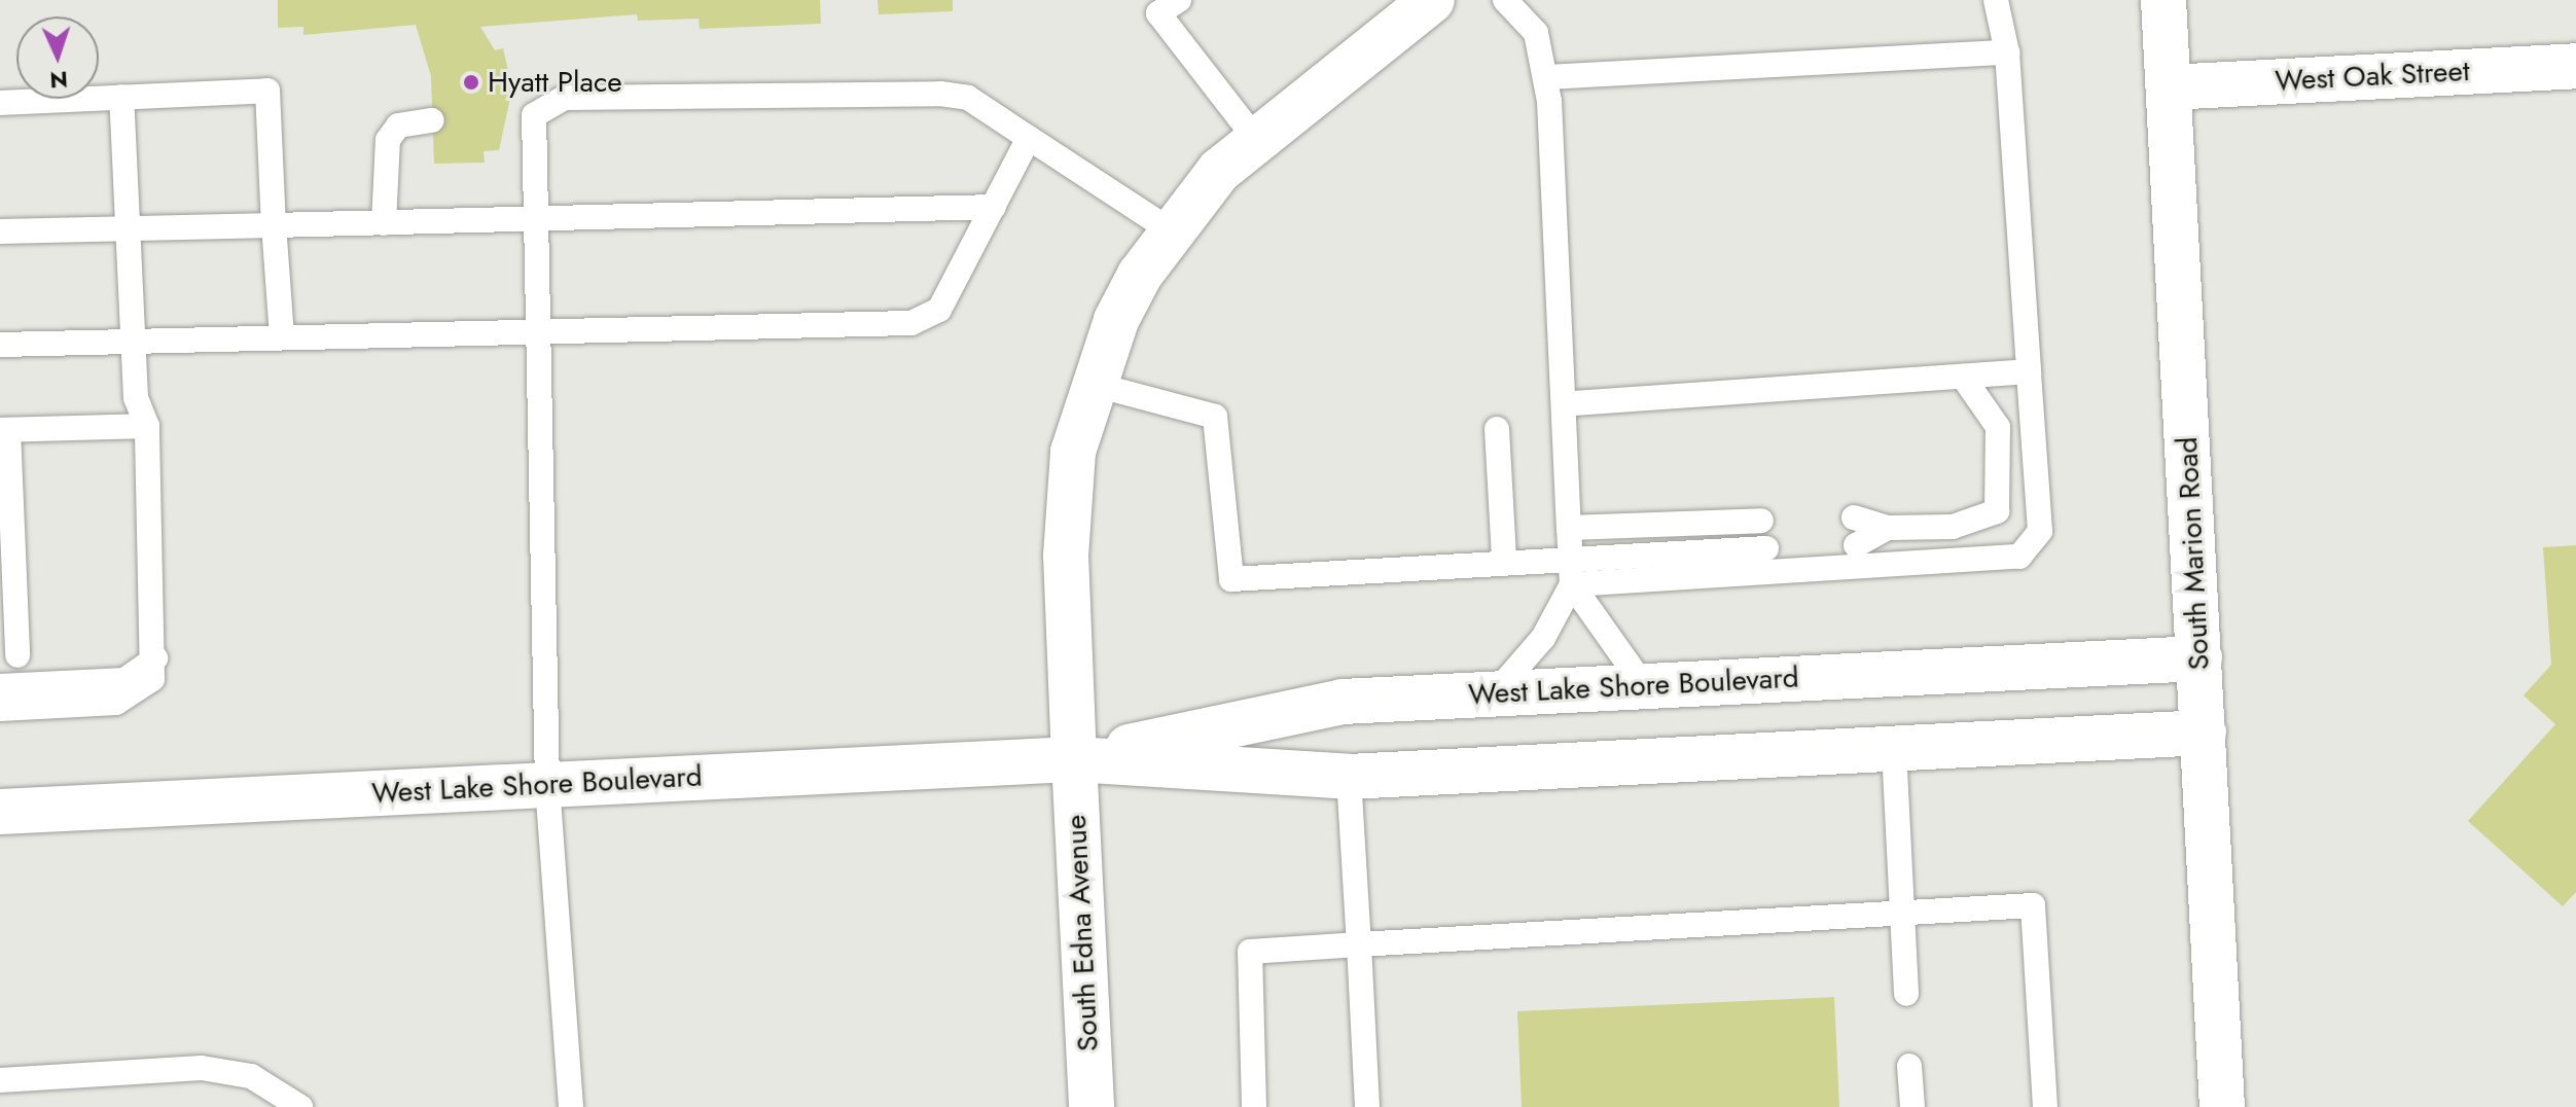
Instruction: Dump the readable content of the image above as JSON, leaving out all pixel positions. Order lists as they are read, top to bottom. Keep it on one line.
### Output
{"streets":{"street":["West Oak Street","South Marion Road","West Lake Shore Boulevard","South Edna Avenue"]},"crossings":[["West Oak Street","South Marion Road"],["South Marion Road","West Lake Shore Boulevard"],["West Lake Shore Boulevard","South Edna Avenue"]],"places":["Hyatt Place"],"north":"bottom"}
